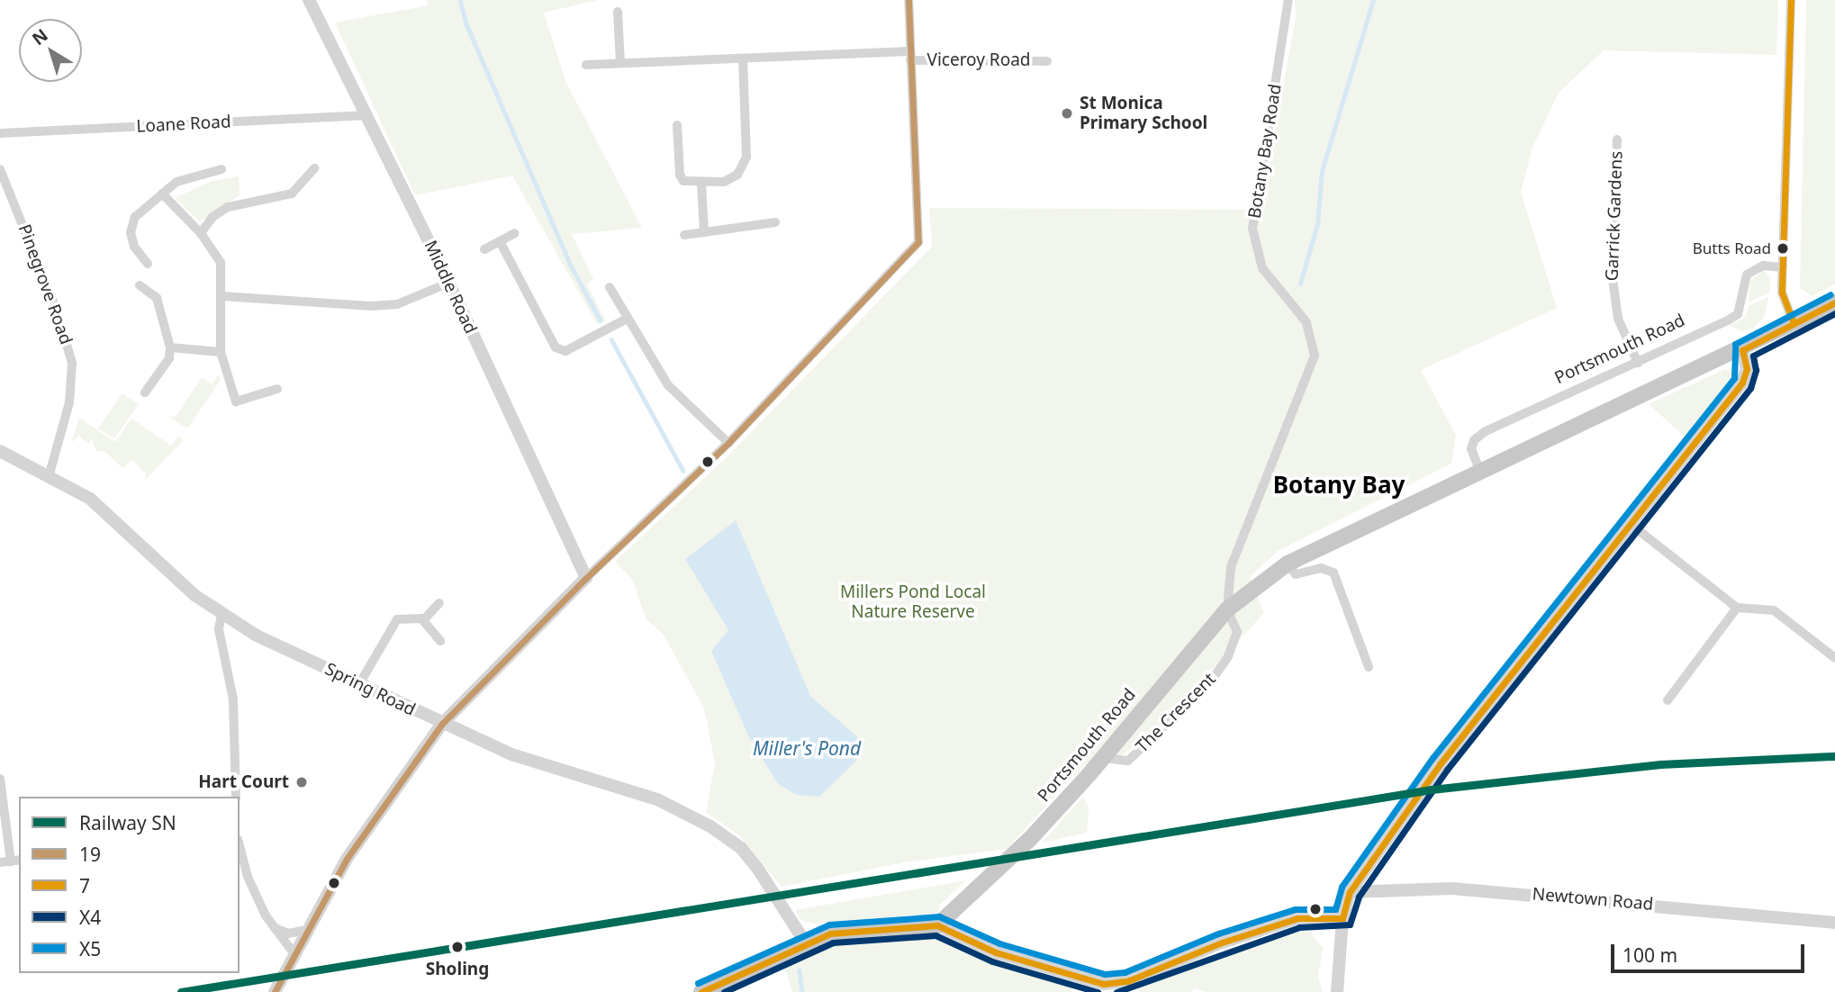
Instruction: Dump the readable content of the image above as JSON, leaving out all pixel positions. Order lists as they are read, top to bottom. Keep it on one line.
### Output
{"streets":{"main road":["Portsmouth Road"],"street":["Viceroy Road","Loane Road","Botany Bay Road","Garrick Gardens","Pinegrove Road","Middle Road","Spring Road","The Crescent","Newtown Road"]},"crossings":[["Loane Road","Middle Road"],["Botany Bay Road","Portsmouth Road"],["Botany Bay Road","The Crescent"],["Garrick Gardens","Portsmouth Road"],["Pinegrove Road","Spring Road"],["Portsmouth Road","The Crescent"]],"districts":["Botany Bay"],"water":["Miller's Pond"],"parks":["Millers Pond Local Nature Reserve"],"places":["St Monica Primary School","Butts Road","Hart Court","Sholing"],"lines":["transit line 19","transit line 7","transit line X5","transit line X4","rail line SN"],"legend":["Railway SN","19","7","X4","X5"],"scale_bar":"100 m","north":"top left"}
